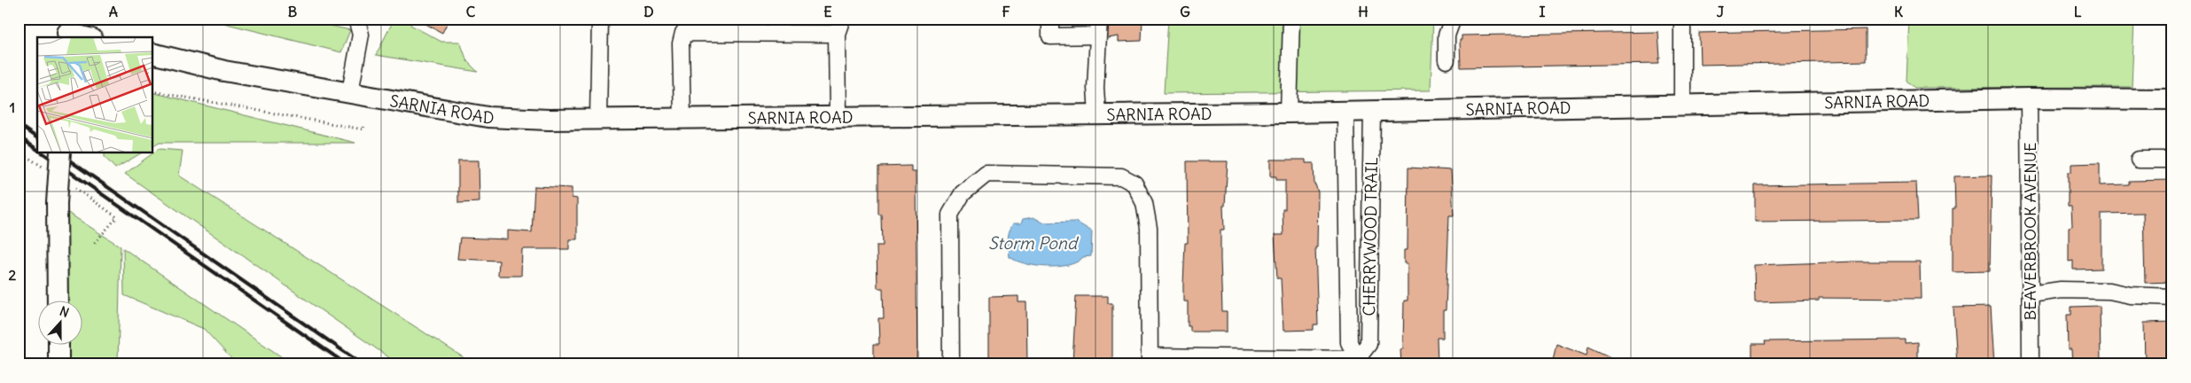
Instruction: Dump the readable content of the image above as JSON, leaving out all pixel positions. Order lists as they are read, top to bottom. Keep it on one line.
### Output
{"streets":{"main road":["SARNIA ROAD"],"street":["BEAVERBROOK AVENUE","CHERRYWOOD TRAIL"]},"crossings":[["SARNIA ROAD","BEAVERBROOK AVENUE"],["SARNIA ROAD","CHERRYWOOD TRAIL"]],"water":["Storm Pond"],"north":"top","grid":{"columns":["A","B","C","D","E","F","G","H","I","J","K","L"],"rows":["1","2"]}}
